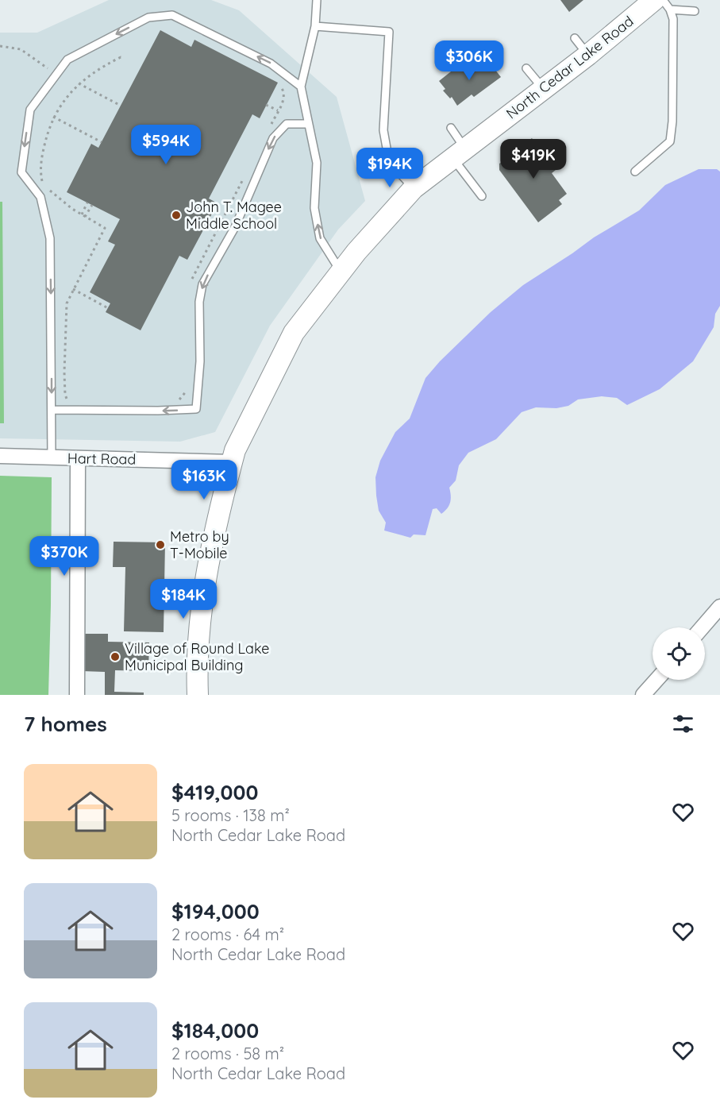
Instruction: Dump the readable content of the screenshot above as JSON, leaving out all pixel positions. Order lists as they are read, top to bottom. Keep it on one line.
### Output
{"streets":{"main road":["North Cedar Lake Road"],"street":["Hart Road"]},"crossings":[["North Cedar Lake Road","Hart Road"]],"places":["John T. Magee Middle School","Metro by T-Mobile","Village of Round Lake Municipal Building"],"page":{"price":["$306K","$594K","$419K","$194K","$163K","$370K","$184K"],"heading":"7 homes","list":[{"name":"$419,000","note":"5 rooms · 138 m² · North Cedar Lake Road"},{"name":"$194,000","note":"2 rooms · 64 m² · North Cedar Lake Road"},{"name":"$184,000","note":"2 rooms · 58 m² · North Cedar Lake Road"}]}}
